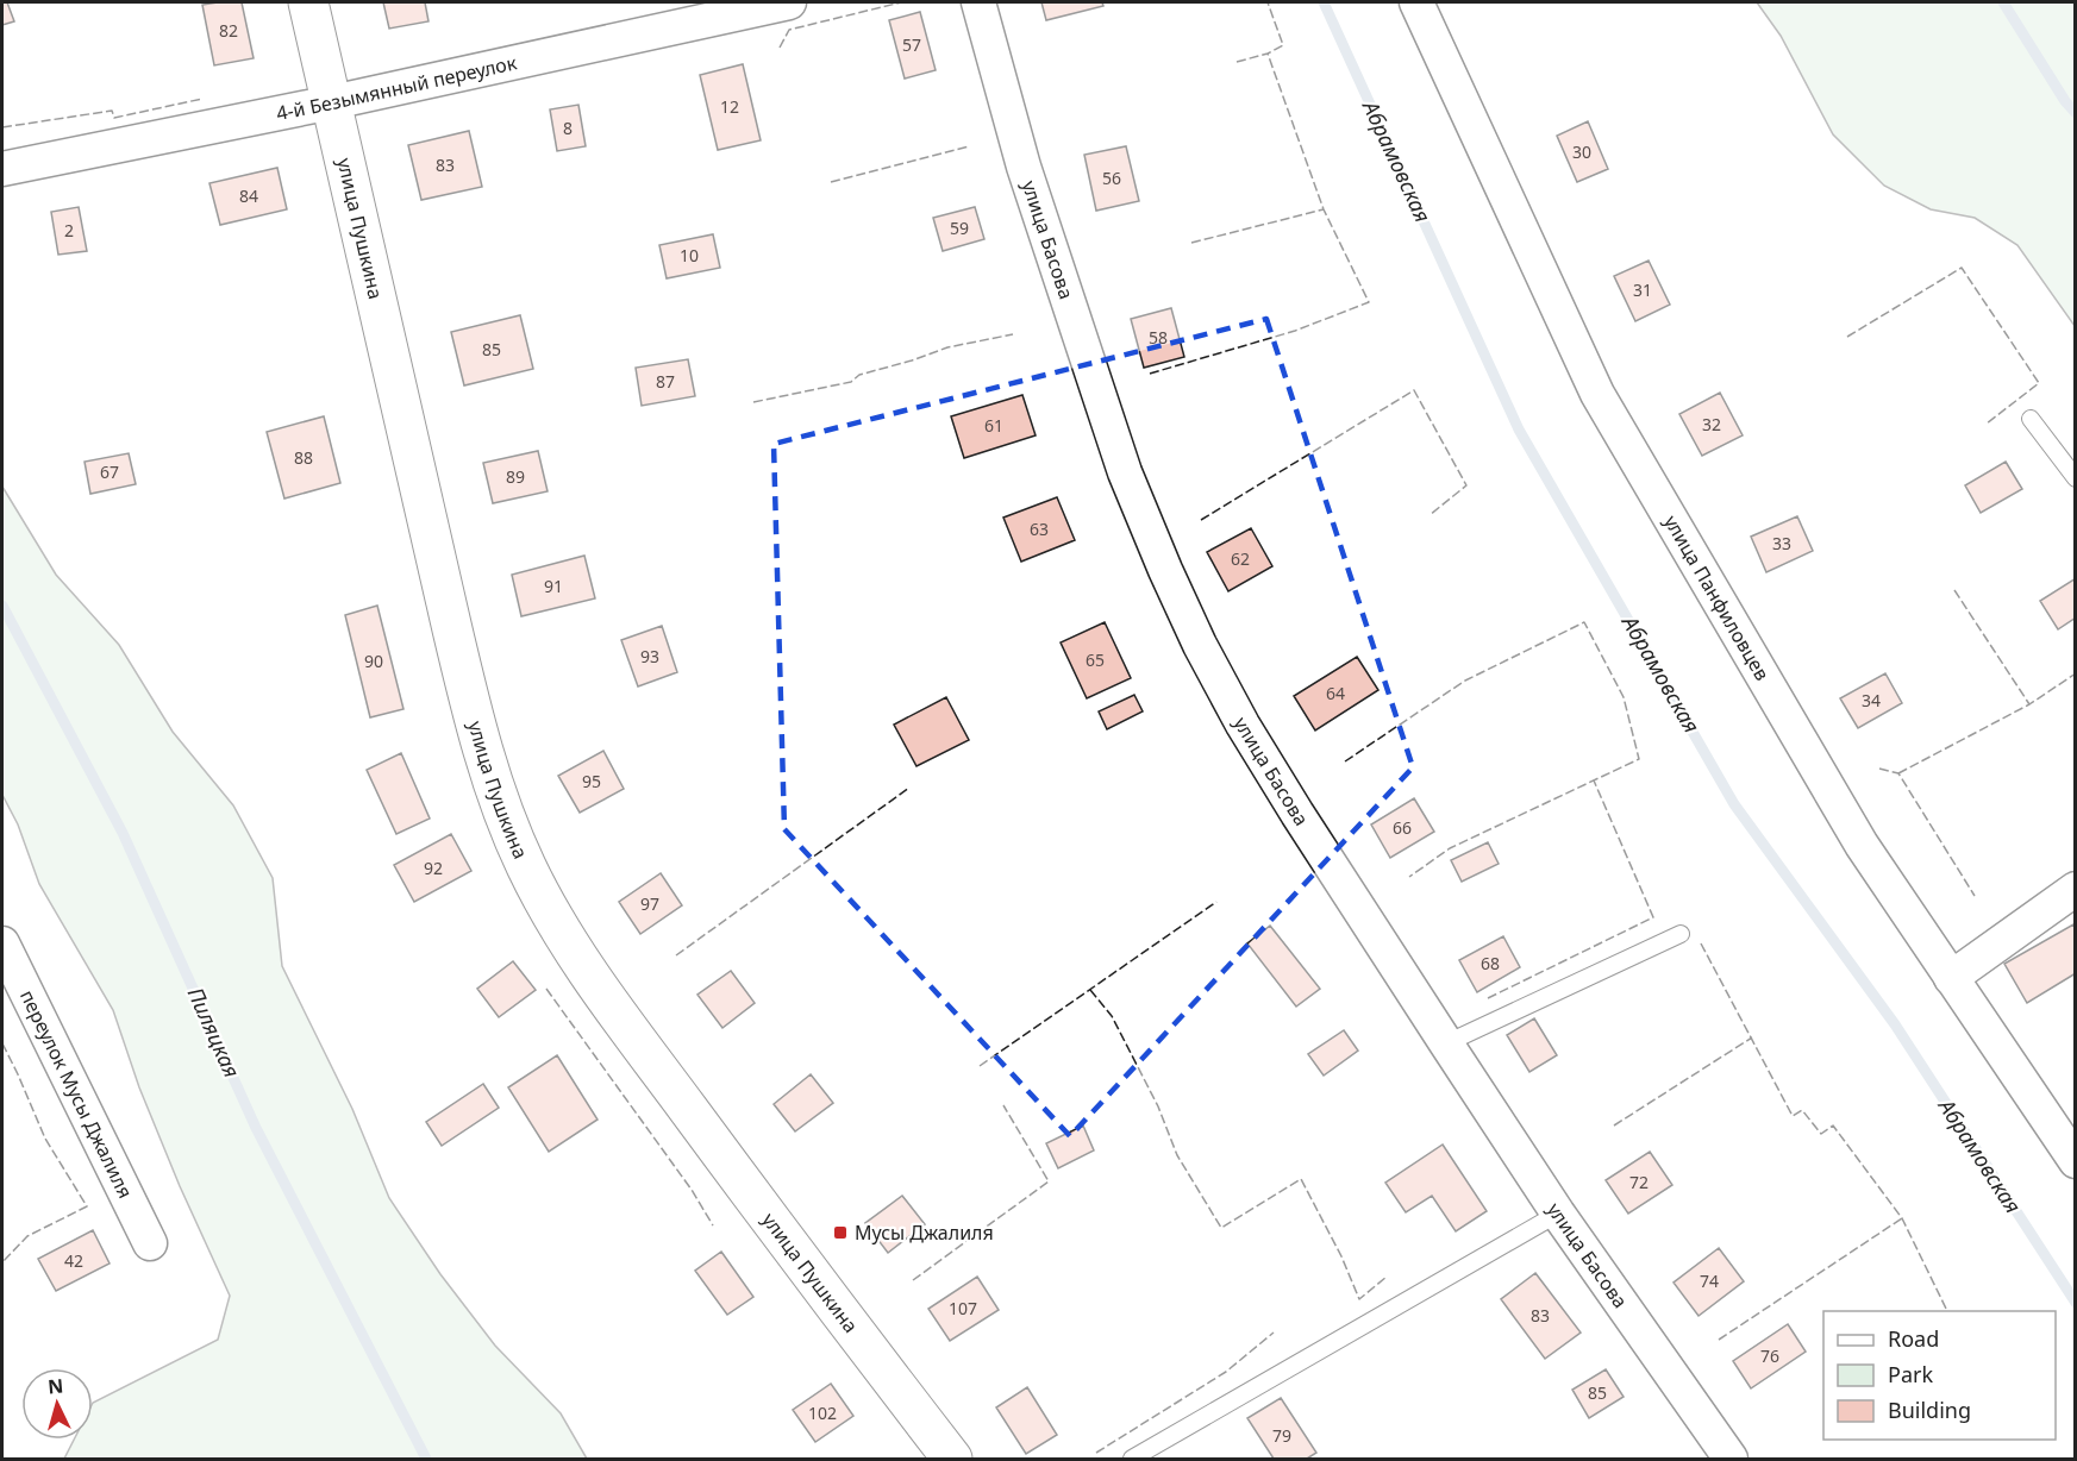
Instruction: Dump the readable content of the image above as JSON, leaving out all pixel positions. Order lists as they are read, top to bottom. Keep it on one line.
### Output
{"streets":{"street":["4-й Безымянный переулок","улица Пушкина","улица Басова","улица Панфиловцев","переулок Мусы Джалиля"]},"crossings":[["4-й Безымянный переулок","улица Пушкина"]],"water":["Абрамовская","Пиляцкая"],"places":{"transit":["Мусы Джалиля"]},"house_numbers":["82","57","12","8","30","83","56","84","59","2","10","31","58","85","87","32","61","88","67","89","63","33","62","91","93","65","90","64","34","95","66","92","97","68","72","42","74","107","83","76","85","102","79"],"legend":["Road","Park","Building"],"north":"top"}
